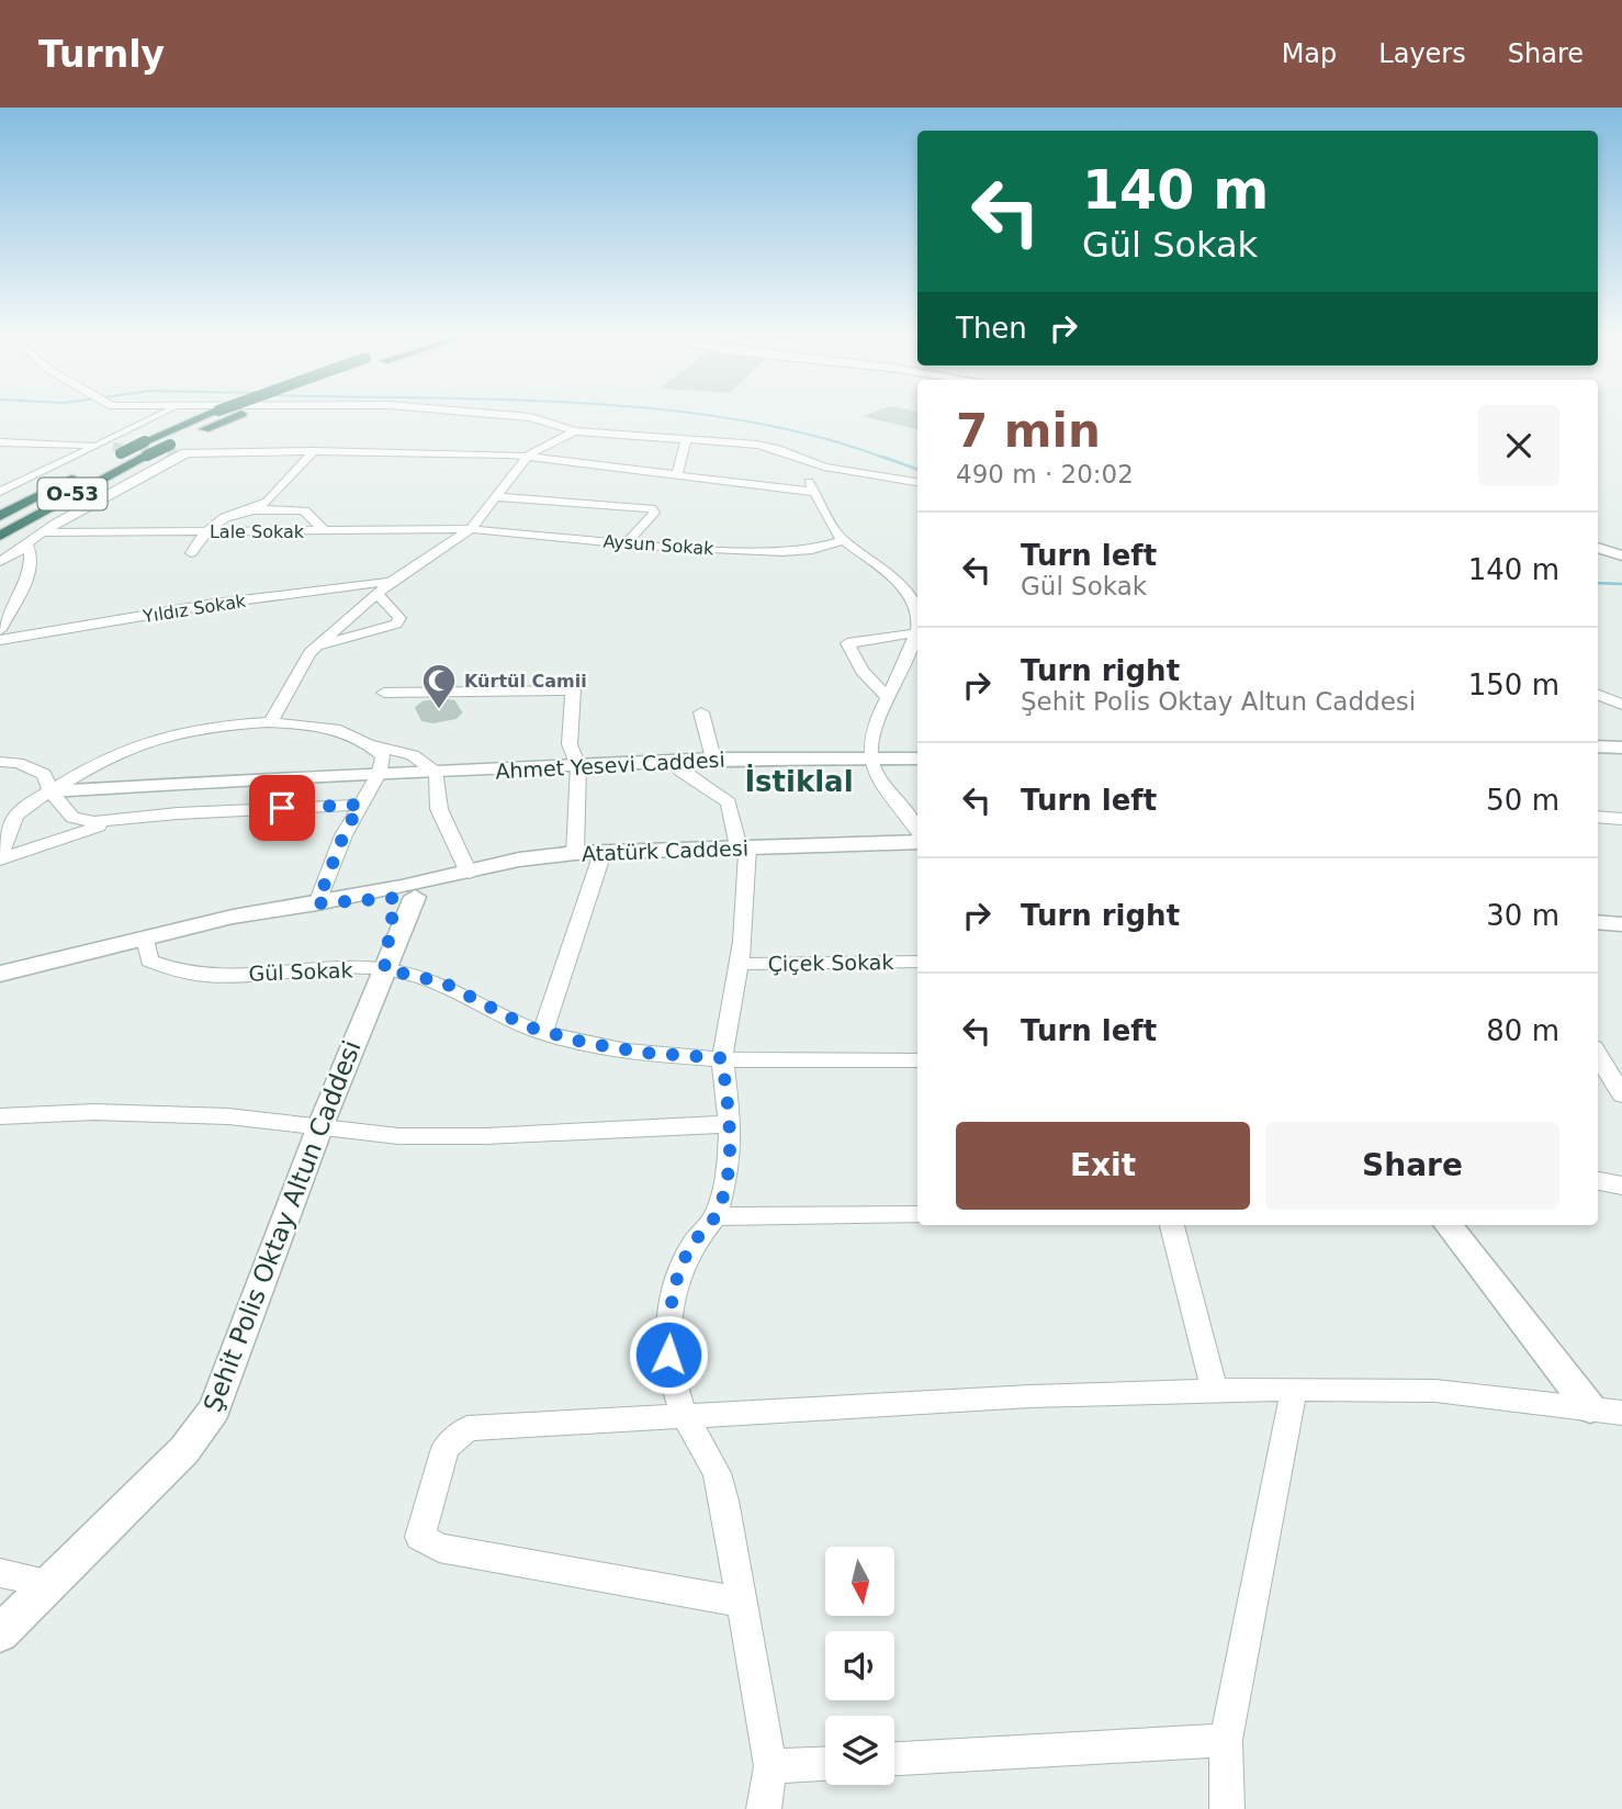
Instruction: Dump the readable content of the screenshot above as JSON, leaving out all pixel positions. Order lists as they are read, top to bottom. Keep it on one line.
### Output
{"streets":{"highway":["O-53"],"street":["Lale Sokak","Aysun Sokak","Yıldız Sokak","Ahmet Yesevi Caddesi","Atatürk Caddesi","Çiçek Sokak","Gül Sokak","Şehit Polis Oktay Altun Caddesi"]},"crossings":[["Lale Sokak","Aysun Sokak"],["Atatürk Caddesi","Şehit Polis Oktay Altun Caddesi"],["Gül Sokak","Şehit Polis Oktay Altun Caddesi"]],"districts":["İstiklal"],"places":{"mosque":["Kürtül Camii"]},"north":"bottom","page":{"header":"Turnly","nav":["Map","Layers","Share"],"turn":["140 m","Gül Sokak"],"then":"Then","heading":["7 min","490 m · 20:02"],"list":[{"name":"Turn left","note":"Gül Sokak","value":"140 m"},{"name":"Turn right","note":"Şehit Polis Oktay Altun Caddesi","value":"150 m"},{"name":"Turn left","value":"50 m"},{"name":"Turn right","value":"30 m"},{"name":"Turn left","value":"80 m"}],"buttons":["Exit","Share"]}}
